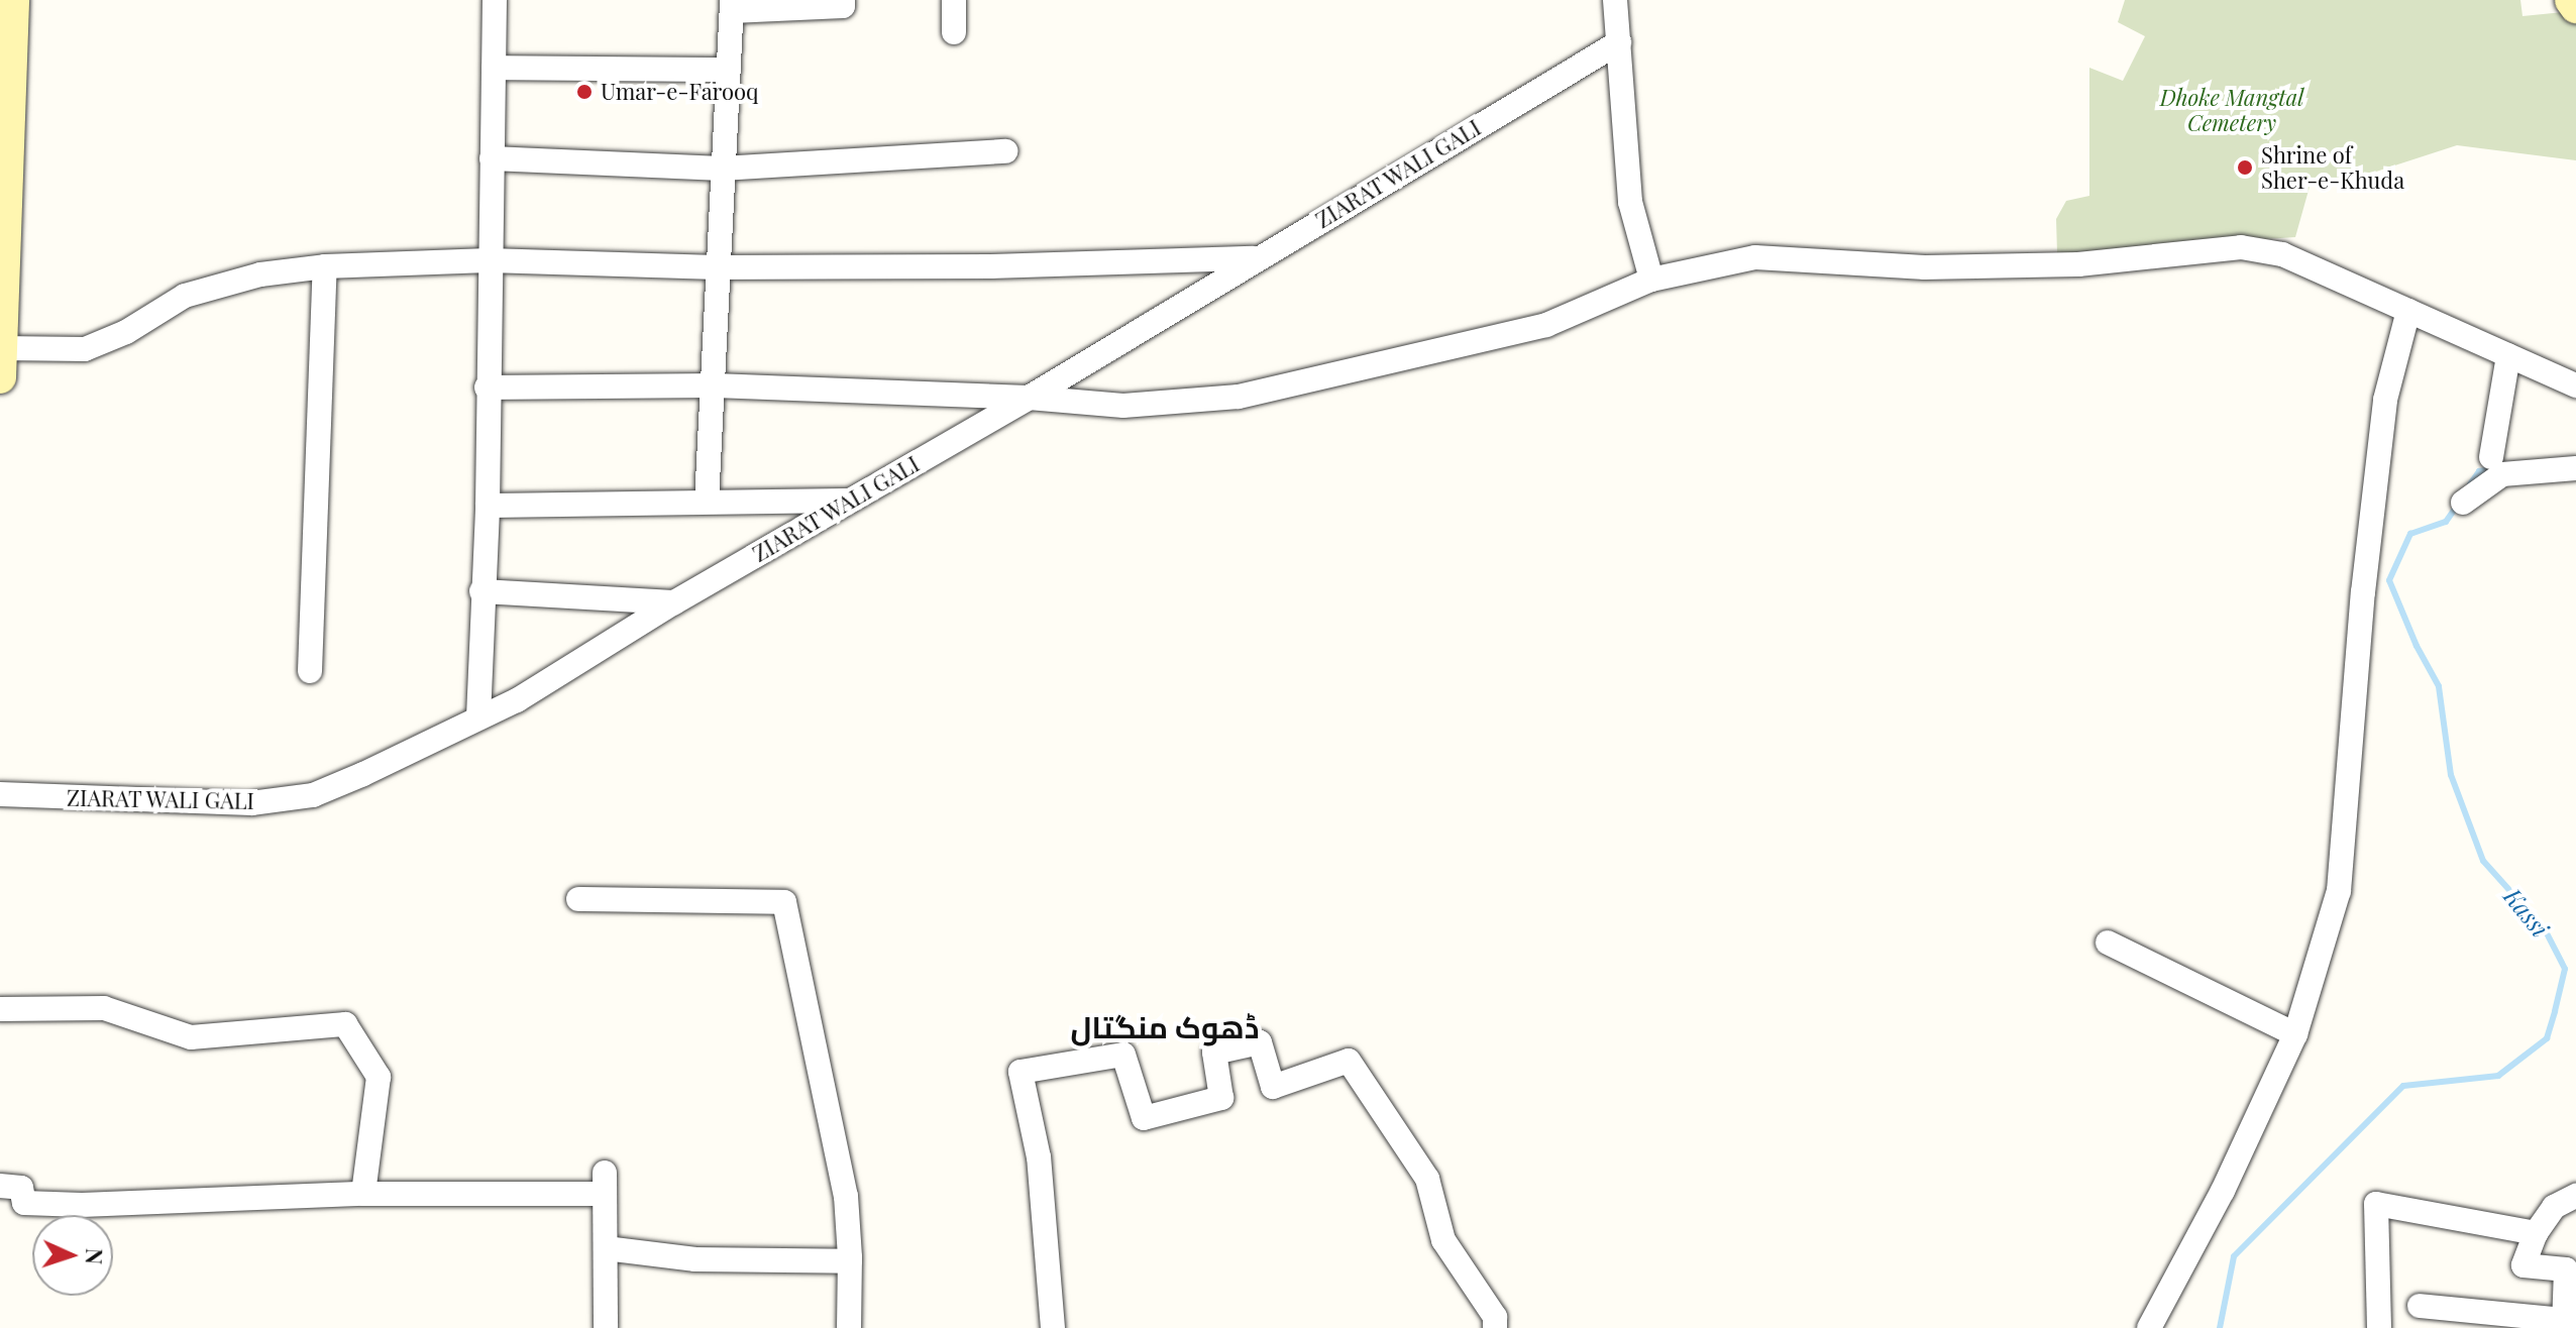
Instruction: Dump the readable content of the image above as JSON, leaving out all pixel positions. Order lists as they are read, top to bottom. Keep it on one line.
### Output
{"streets":{"street":["ZIARAT WALI GALI"]},"districts":["ڈھوک منگتال"],"water":["Kassi"],"parks":["Dhoke Mangtal Cemetery"],"places":["Umar-e-Farooq","Shrine of Sher-e-Khuda"],"north":"right"}
